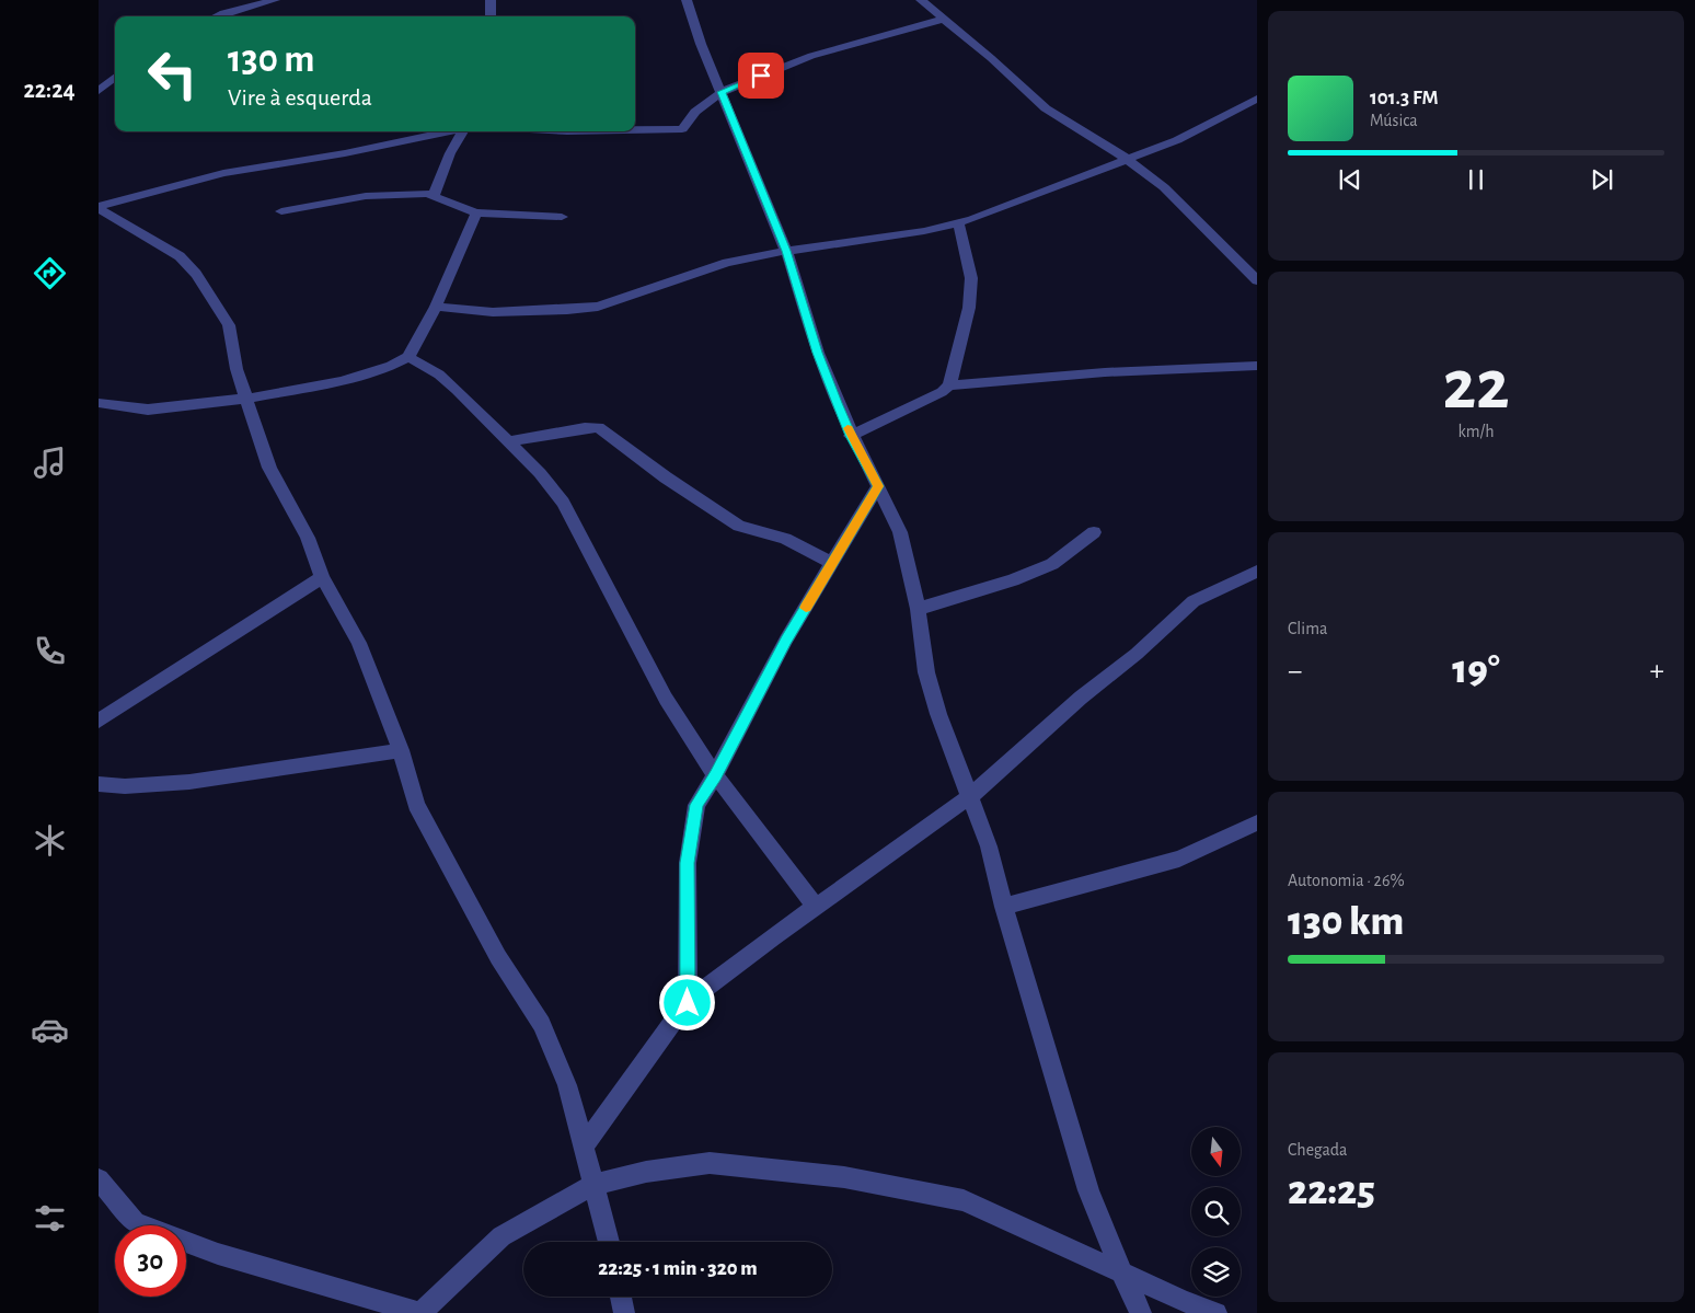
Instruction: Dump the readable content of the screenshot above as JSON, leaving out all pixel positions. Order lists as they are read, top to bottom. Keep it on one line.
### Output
{"north":"bottom","page":{"tabs":"22:24","turn":["130 m","Vire à esquerda"],"song":["101.3 FM","Música"],"tile":[["22","km/h"],"Clima",["Autonomia · 26%","130 km"],["Chegada","22:25"]],"heat":["−","19°","+"],"limit":"30","trip":"22:25 · 1 min · 320 m"}}
